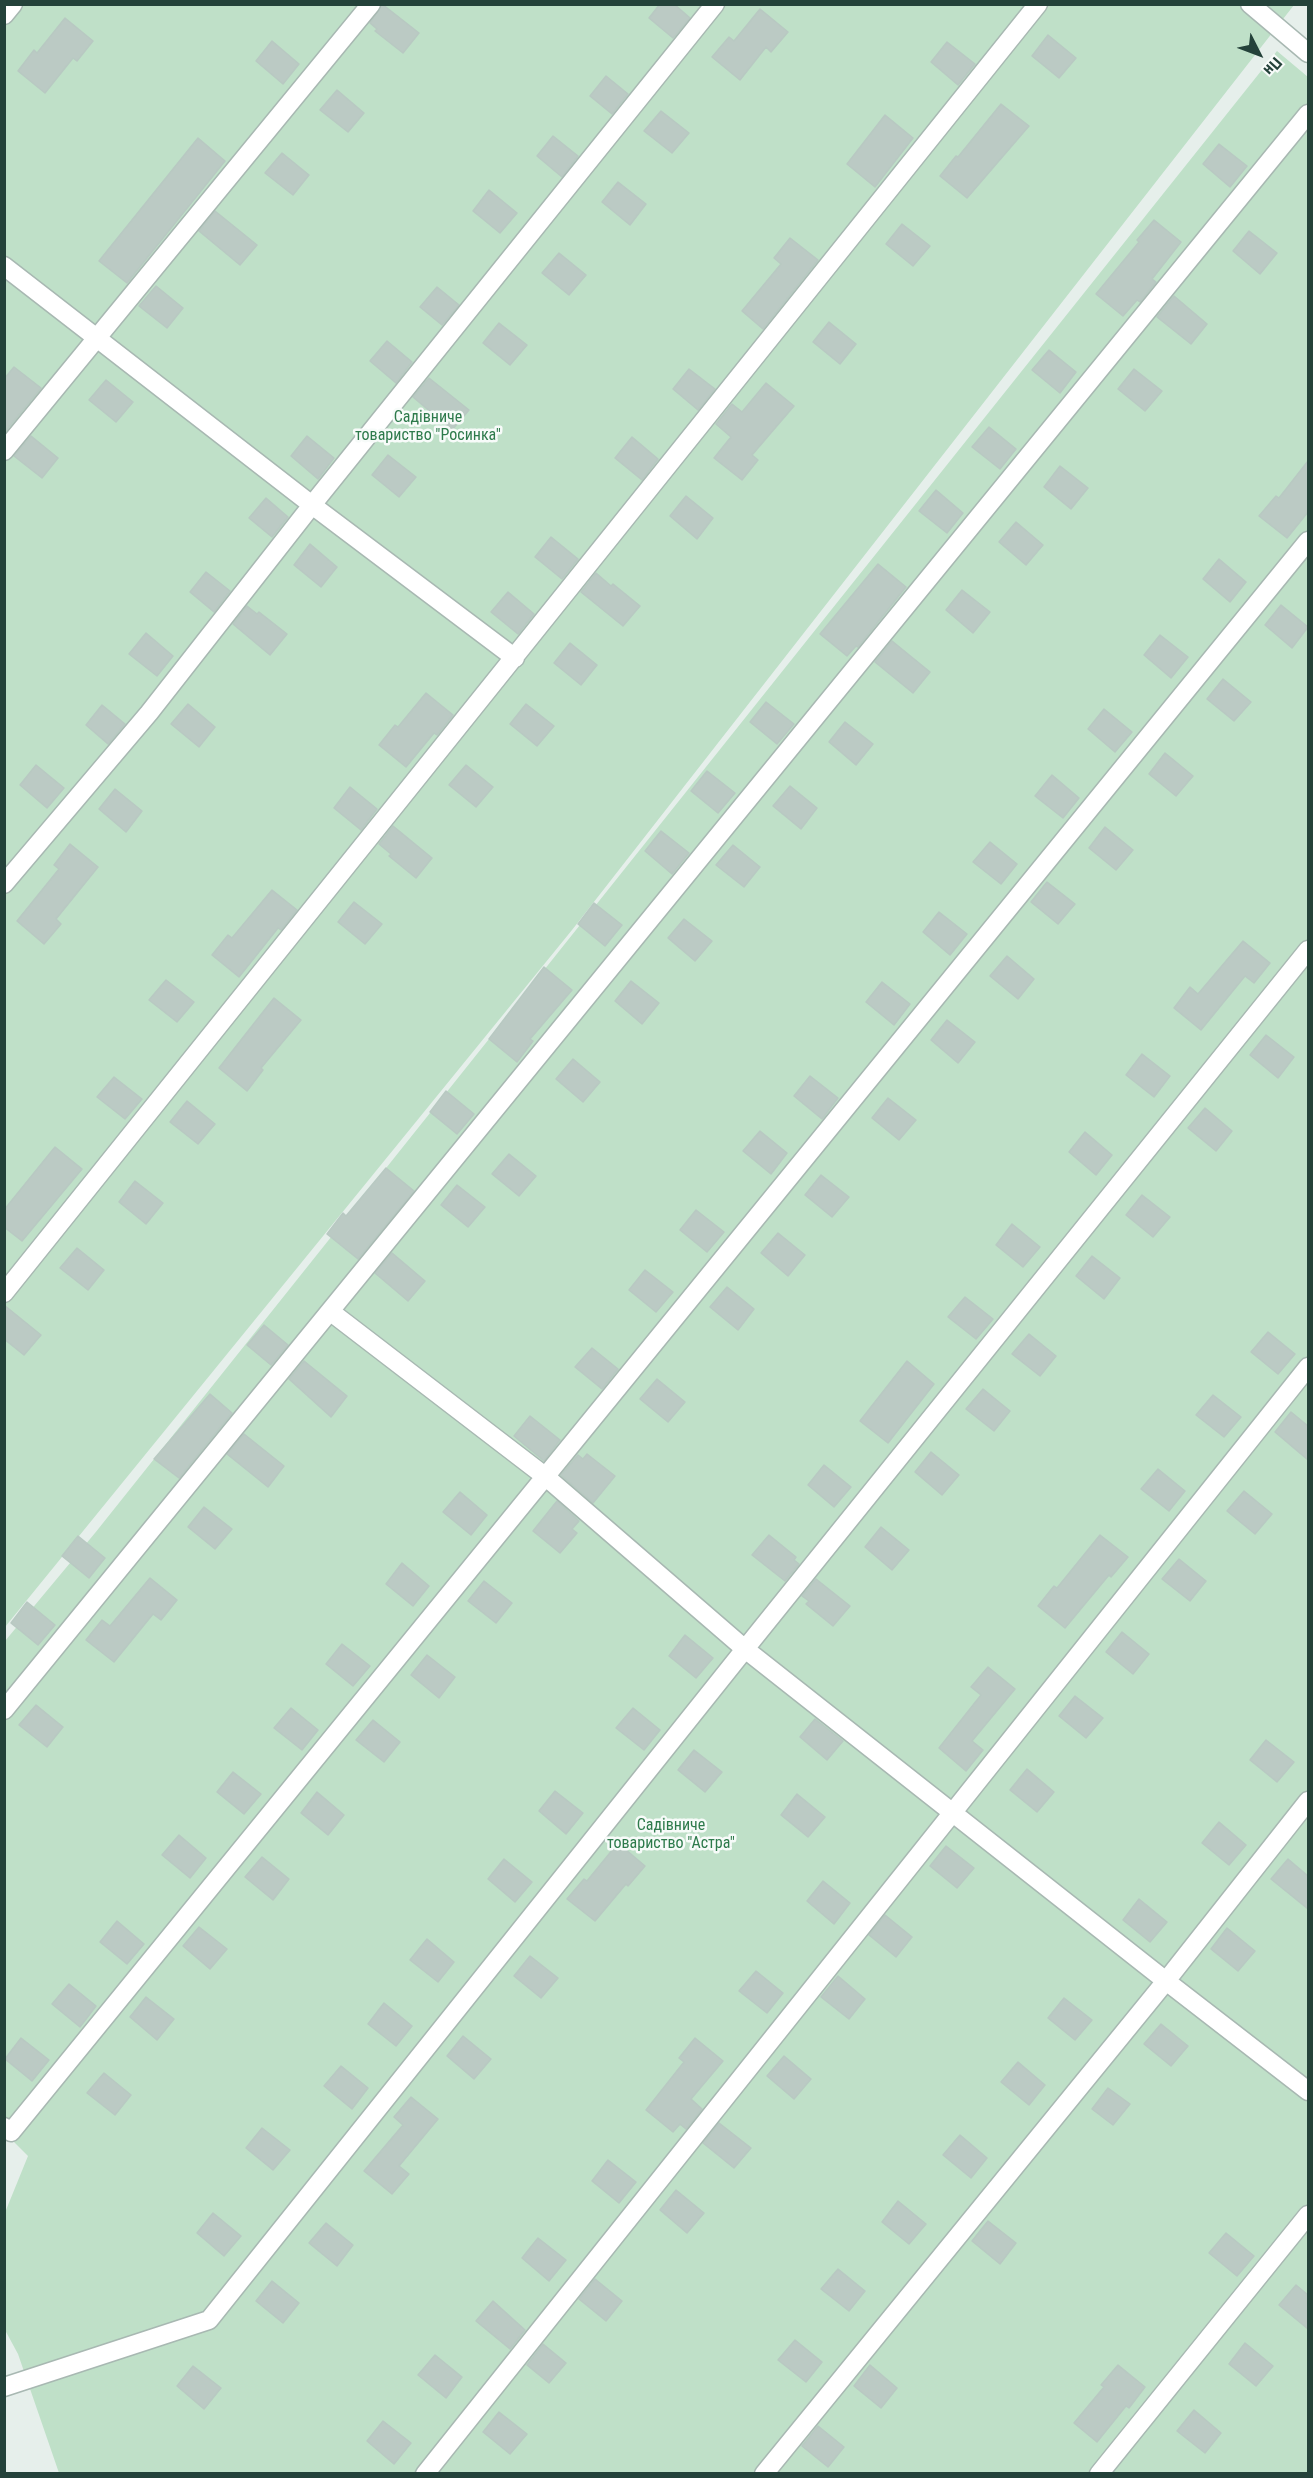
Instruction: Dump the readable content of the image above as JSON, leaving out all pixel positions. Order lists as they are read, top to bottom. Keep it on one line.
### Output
{"parks":["Садівниче товариство \"Росинка\"","Садівниче товариство \"Астра\""],"north":"bottom right"}
